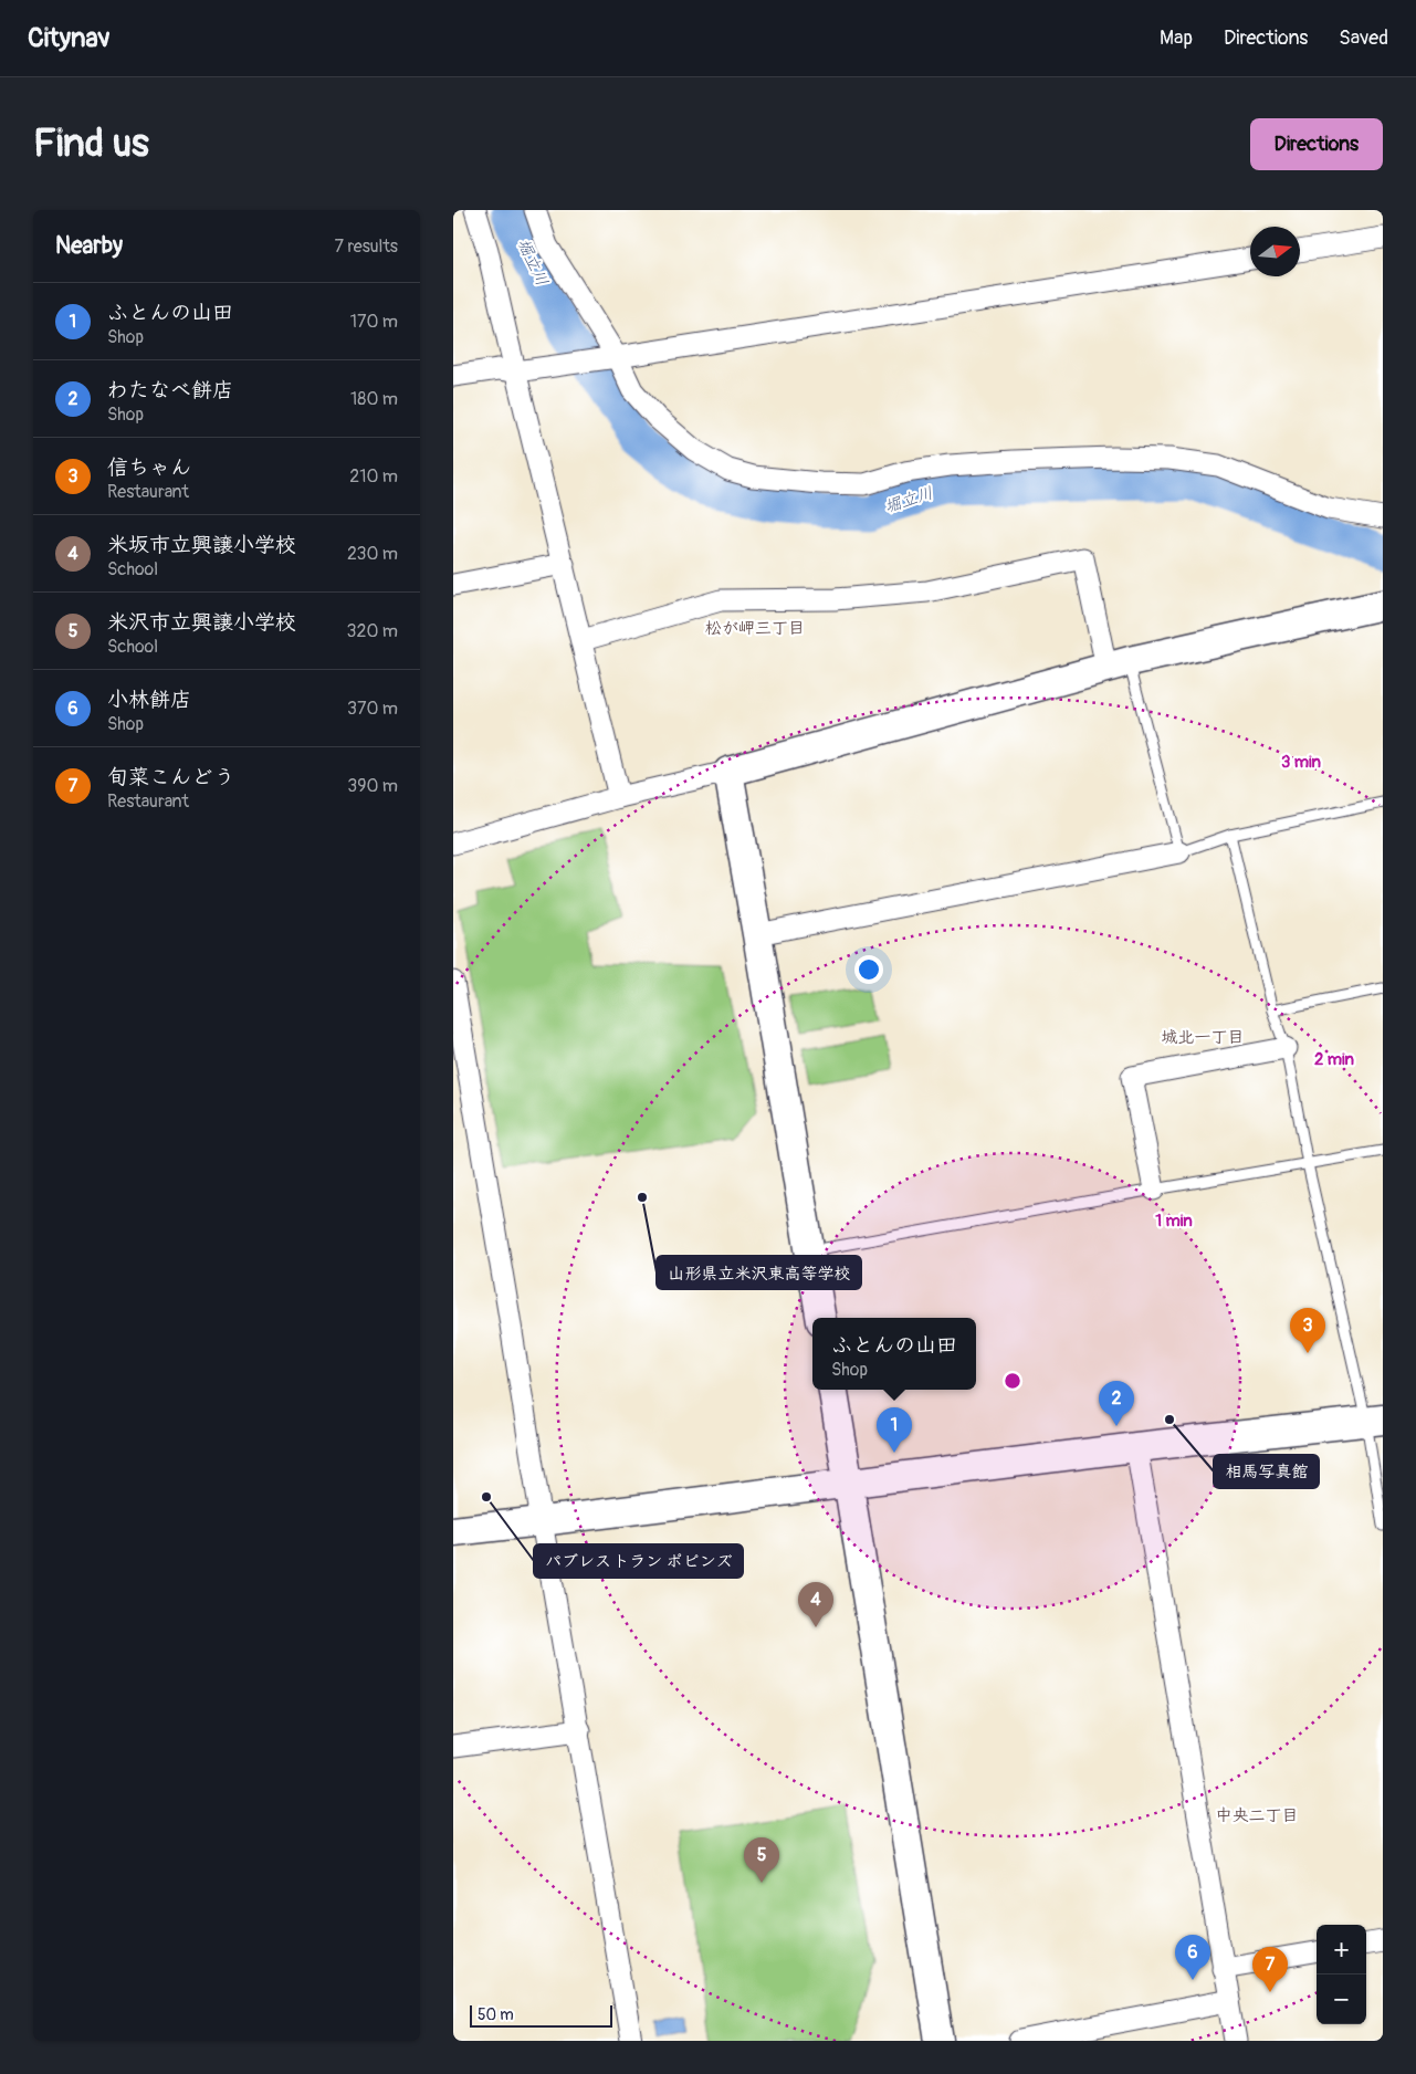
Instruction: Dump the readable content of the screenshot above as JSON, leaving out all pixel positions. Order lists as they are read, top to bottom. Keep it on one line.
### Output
{"districts":["松が岬三丁目","城北一丁目","中央二丁目"],"water":["堀立川"],"places":["山形県立米沢東高等学校","相馬写真館","パブレストラン ポピンズ"],"scale_bar":"50 m","north":"right","page":{"header":"Citynav","nav":["Map","Directions","Saved"],"buttons":"Directions","title":"Find us","heading":["Nearby","7 results"],"list":[{"mark":"1","name":"ふとんの山田","note":"Shop","value":"170 m"},{"mark":"2","name":"わたなべ餅店","note":"Shop","value":"180 m"},{"mark":"3","name":"信ちゃん","note":"Restaurant","value":"210 m"},{"mark":"4","name":"米坂市立興譲小学校","note":"School","value":"230 m"},{"mark":"5","name":"米沢市立興譲小学校","note":"School","value":"320 m"},{"mark":"6","name":"小林餅店","note":"Shop","value":"370 m"},{"mark":"7","name":"旬菜こんどう","note":"Restaurant","value":"390 m"}],"pins":["3","2","1","4","5","6","7"],"popup":["ふとんの山田","Shop"],"map_buttons":["+","−"],"scale":"50 m"},"rings":["3 min","2 min","1 min"]}
